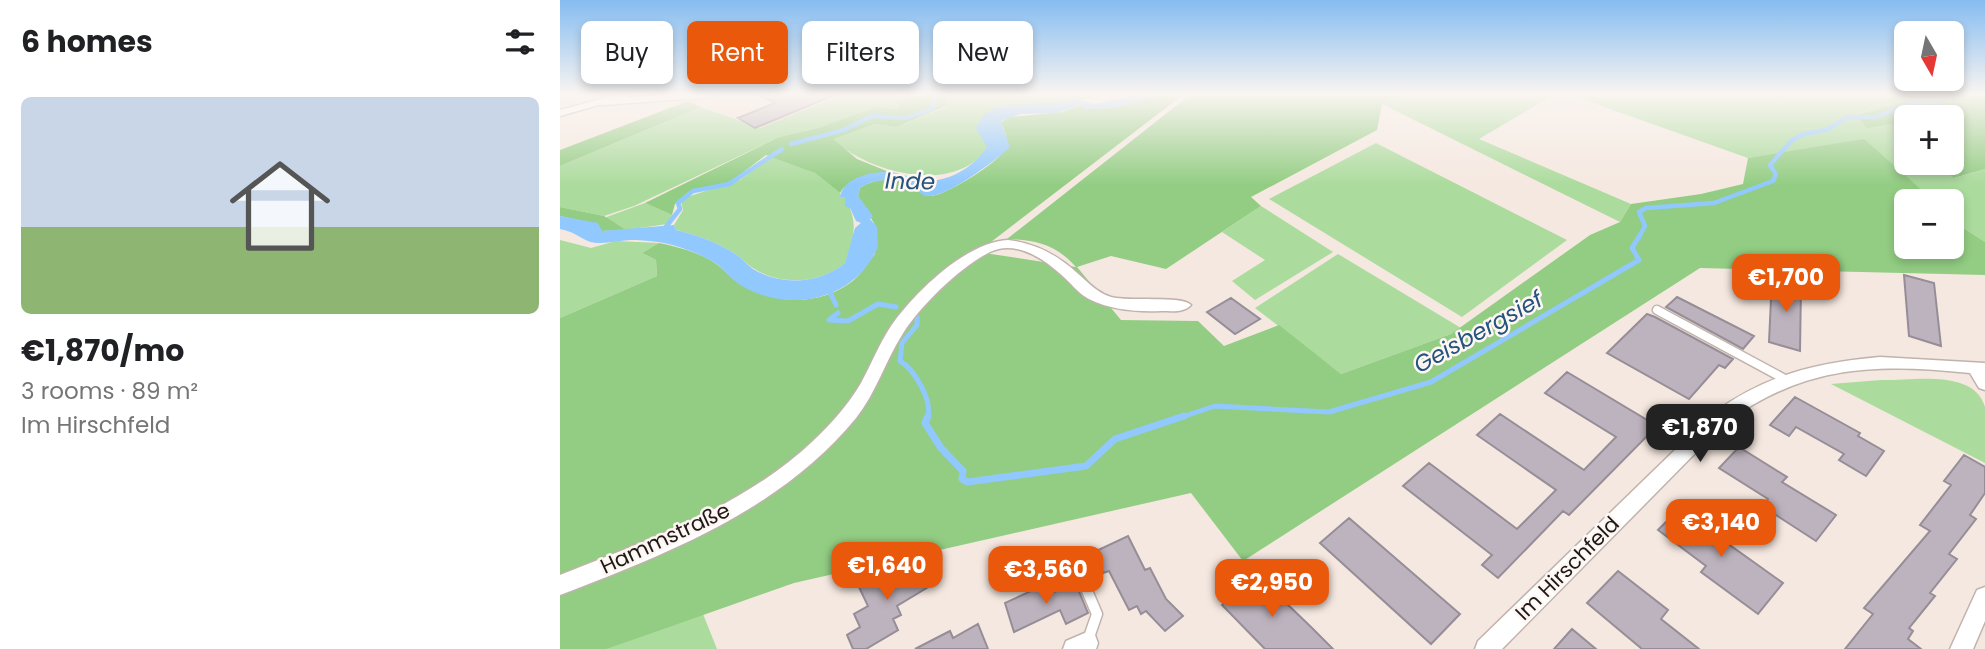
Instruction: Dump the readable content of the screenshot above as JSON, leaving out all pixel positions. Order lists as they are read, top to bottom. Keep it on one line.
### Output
{"streets":{"street":["Hammstraße","Im Hirschfeld"]},"water":["Inde","Geisbergsief"],"north":"bottom","page":{"heading":"6 homes","map_buttons":["+","−"],"chip":["Buy","Rent","Filters","New"],"list":[{"name":"€1,870/mo","note":"3 rooms · 89 m² · Im Hirschfeld"}],"price":["€1,700","€1,870","€3,140","€1,640","€3,560","€2,950"]}}
